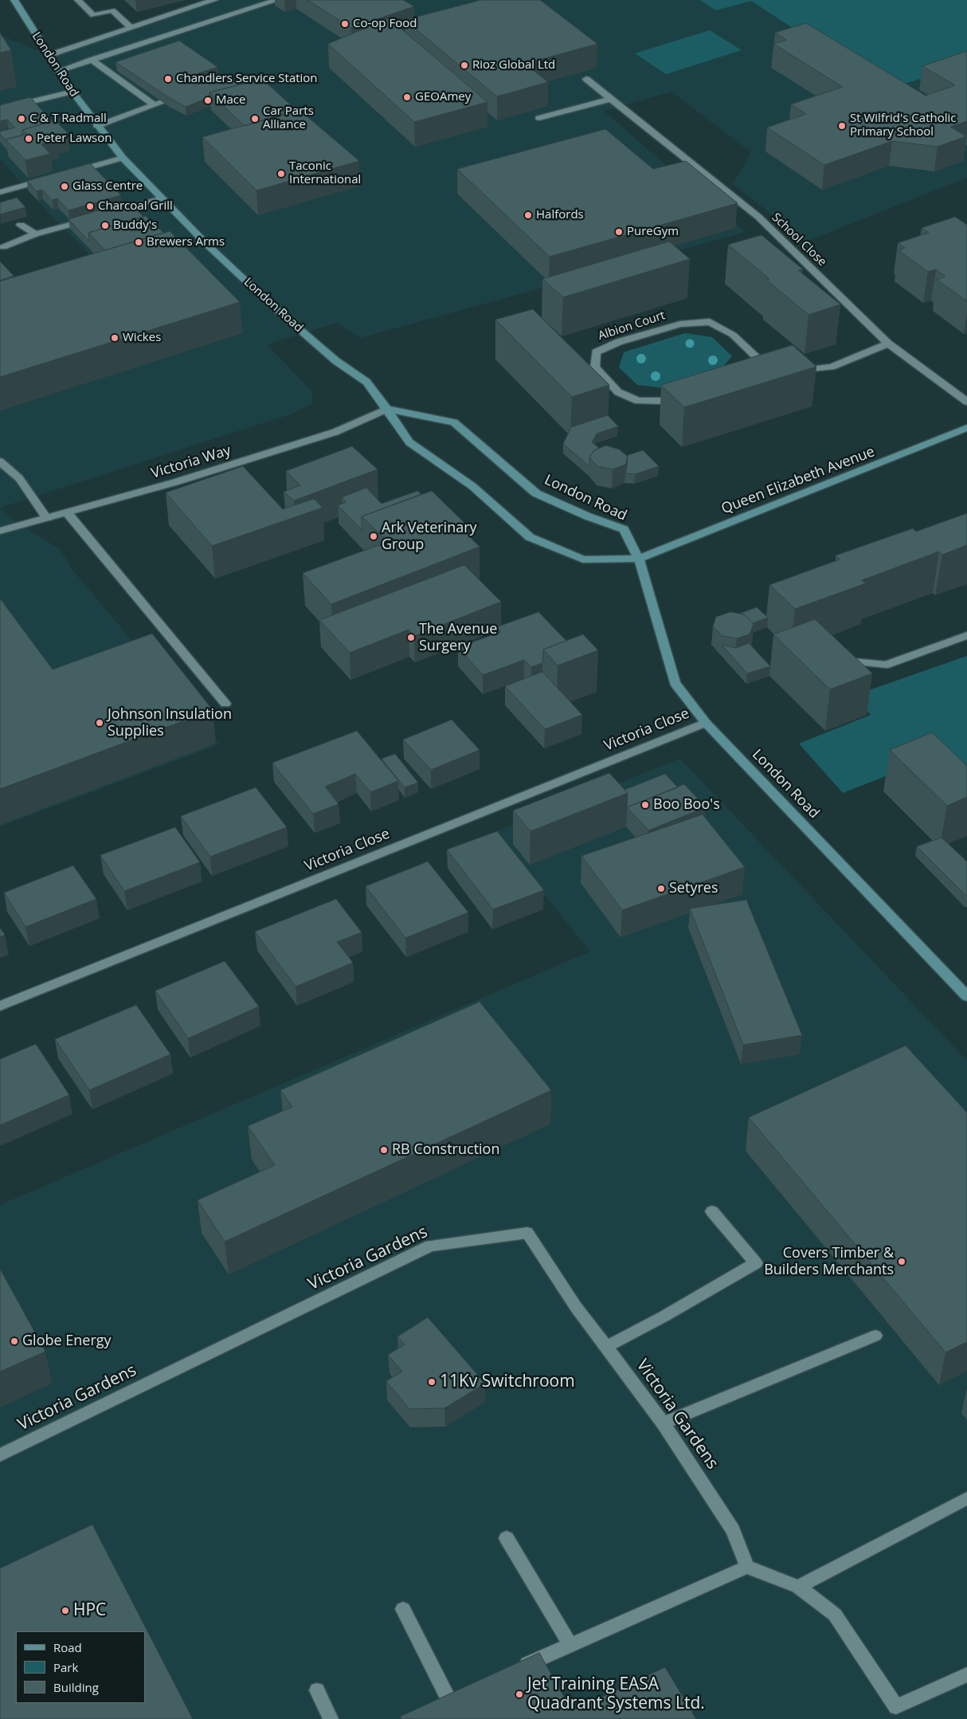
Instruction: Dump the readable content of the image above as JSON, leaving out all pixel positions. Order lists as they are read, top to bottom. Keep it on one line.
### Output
{"streets":{"main road":["London Road","Queen Elizabeth Avenue"],"street":["School Close","Albion Court","Victoria Way","Victoria Close","Victoria Gardens"]},"crossings":[["London Road","Victoria Way"],["London Road","Queen Elizabeth Avenue"],["London Road","Victoria Close"]],"places":["Co-op Food","Rioz Global Ltd","Chandlers Service Station","GEOAmey","Mace","C & T Radmall","Car Parts Alliance","St Wilfrid's Catholic Primary School","Peter Lawson","Taconic International","Glass Centre","Charcoal Grill","Halfords","Buddy's","PureGym","Brewers Arms","Wickes","Ark Veterinary Group","The Avenue Surgery","Johnson Insulation Supplies","Boo Boo's","Setyres","RB Construction","Covers Timber & Builders Merchants","Globe Energy","11Kv Switchroom","HPC","Jet Training EASA Quadrant Systems Ltd."],"legend":["Road","Park","Building"]}
